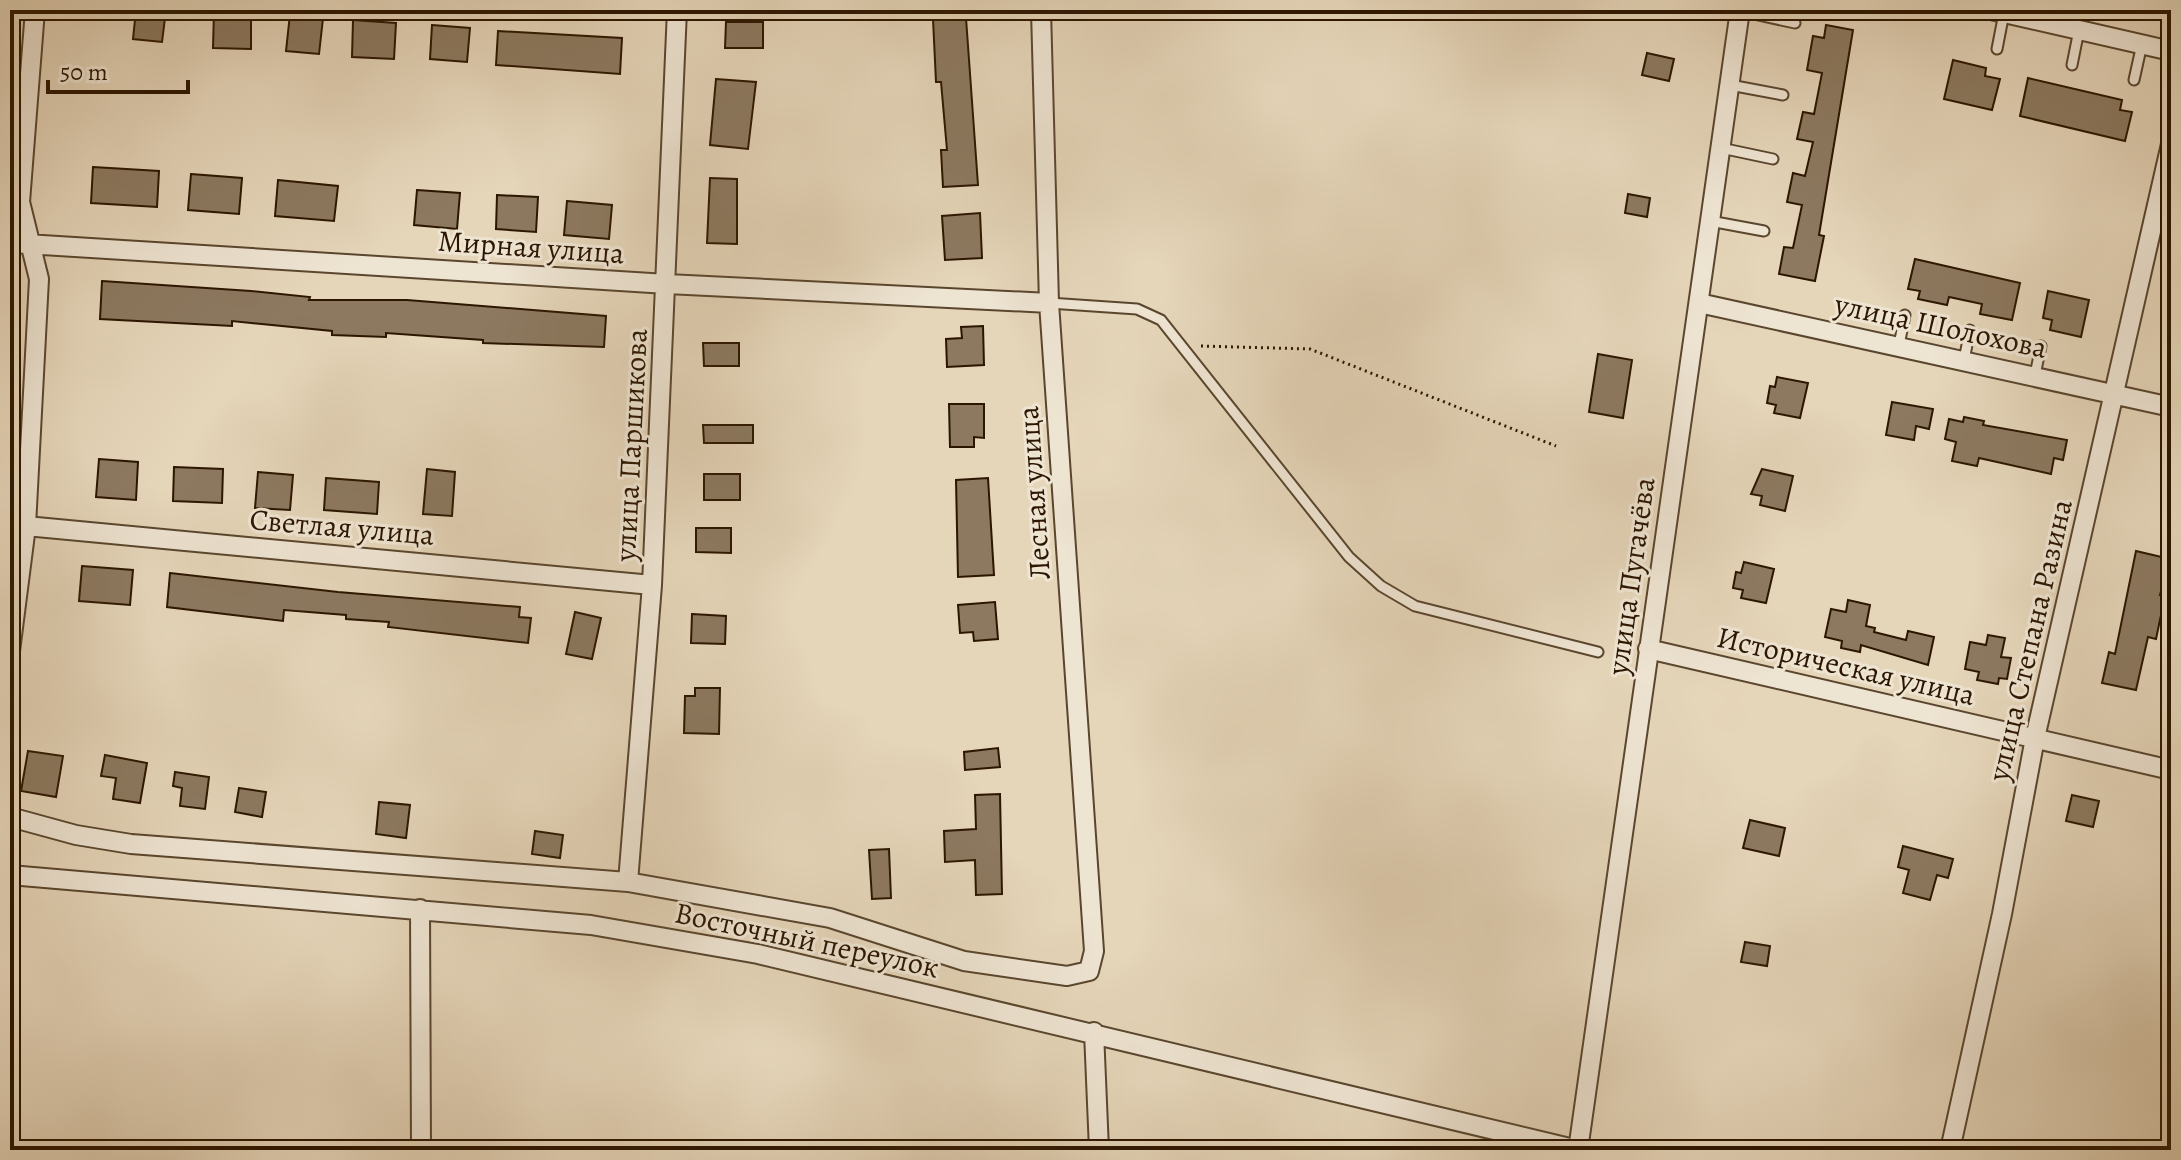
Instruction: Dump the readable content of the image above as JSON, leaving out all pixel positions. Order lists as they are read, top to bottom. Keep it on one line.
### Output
{"streets":{"street":["Мирная улица","улица Шолохова","улица Паршикова","Лесная улица","Светлая улица","улица Пугачёва","улица Степана Разина","Историческая улица","Восточный переулок"]},"crossings":[["Мирная улица","улица Паршикова"],["Мирная улица","Лесная улица"],["улица Шолохова","улица Пугачёва"],["улица Шолохова","улица Степана Разина"],["улица Паршикова","Светлая улица"],["улица Паршикова","Восточный переулок"],["Лесная улица","Восточный переулок"],["улица Пугачёва","Историческая улица"],["улица Пугачёва","Восточный переулок"],["улица Степана Разина","Историческая улица"]],"scale_bar":"50 m"}
